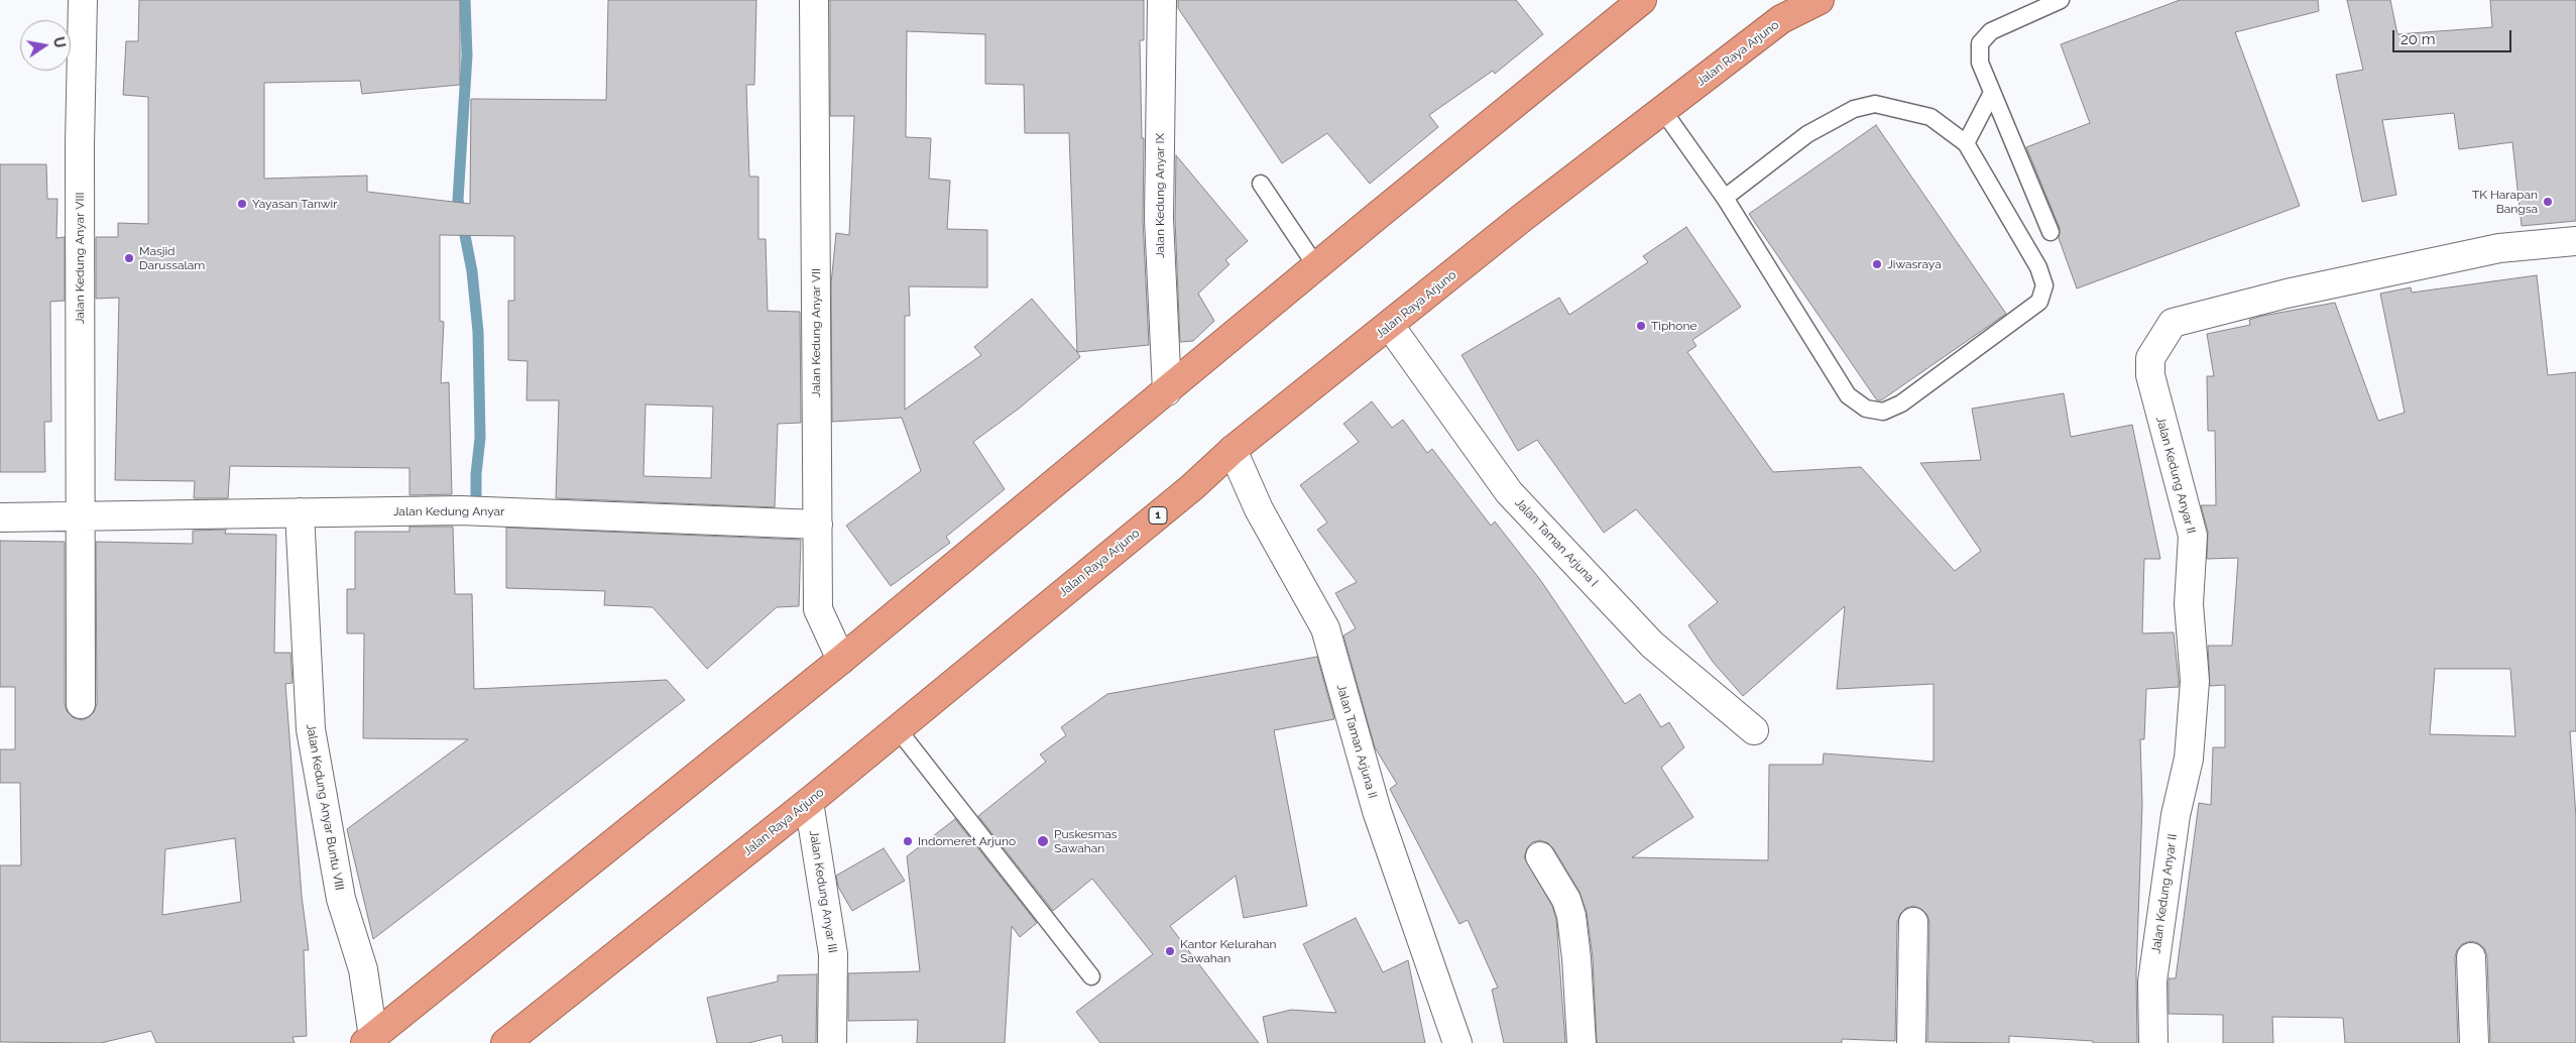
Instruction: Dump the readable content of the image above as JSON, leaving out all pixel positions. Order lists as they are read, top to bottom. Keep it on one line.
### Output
{"streets":{"highway":["Jalan Raya Arjuno","1"],"street":["Jalan Kedung Anyar IX","Jalan Kedung Anyar VIII","Jalan Kedung Anyar VII","Jalan Kedung Anyar II","Jalan Kedung Anyar","Jalan Taman Arjuna I","Jalan Taman Arjuna II","Jalan Kedung Anyar Buntu VIII","Jalan Kedung Anyar III"]},"crossings":[["Jalan Raya Arjuno","Jalan Taman Arjuna I"],["Jalan Raya Arjuno","Jalan Taman Arjuna II"],["Jalan Raya Arjuno","Jalan Kedung Anyar III"],["Jalan Kedung Anyar VIII","Jalan Kedung Anyar"],["Jalan Kedung Anyar VII","Jalan Kedung Anyar"],["Jalan Kedung Anyar","Jalan Kedung Anyar Buntu VIII"]],"places":["TK Harapan Bangsa","Yayasan Tanwir","Masjid Darussalam","Jiwasraya","Tiphone","Indomeret Arjuno","Puskesmas Sawahan","Kantor Kelurahan Sawahan"],"scale_bar":"20 m","north":"right"}
